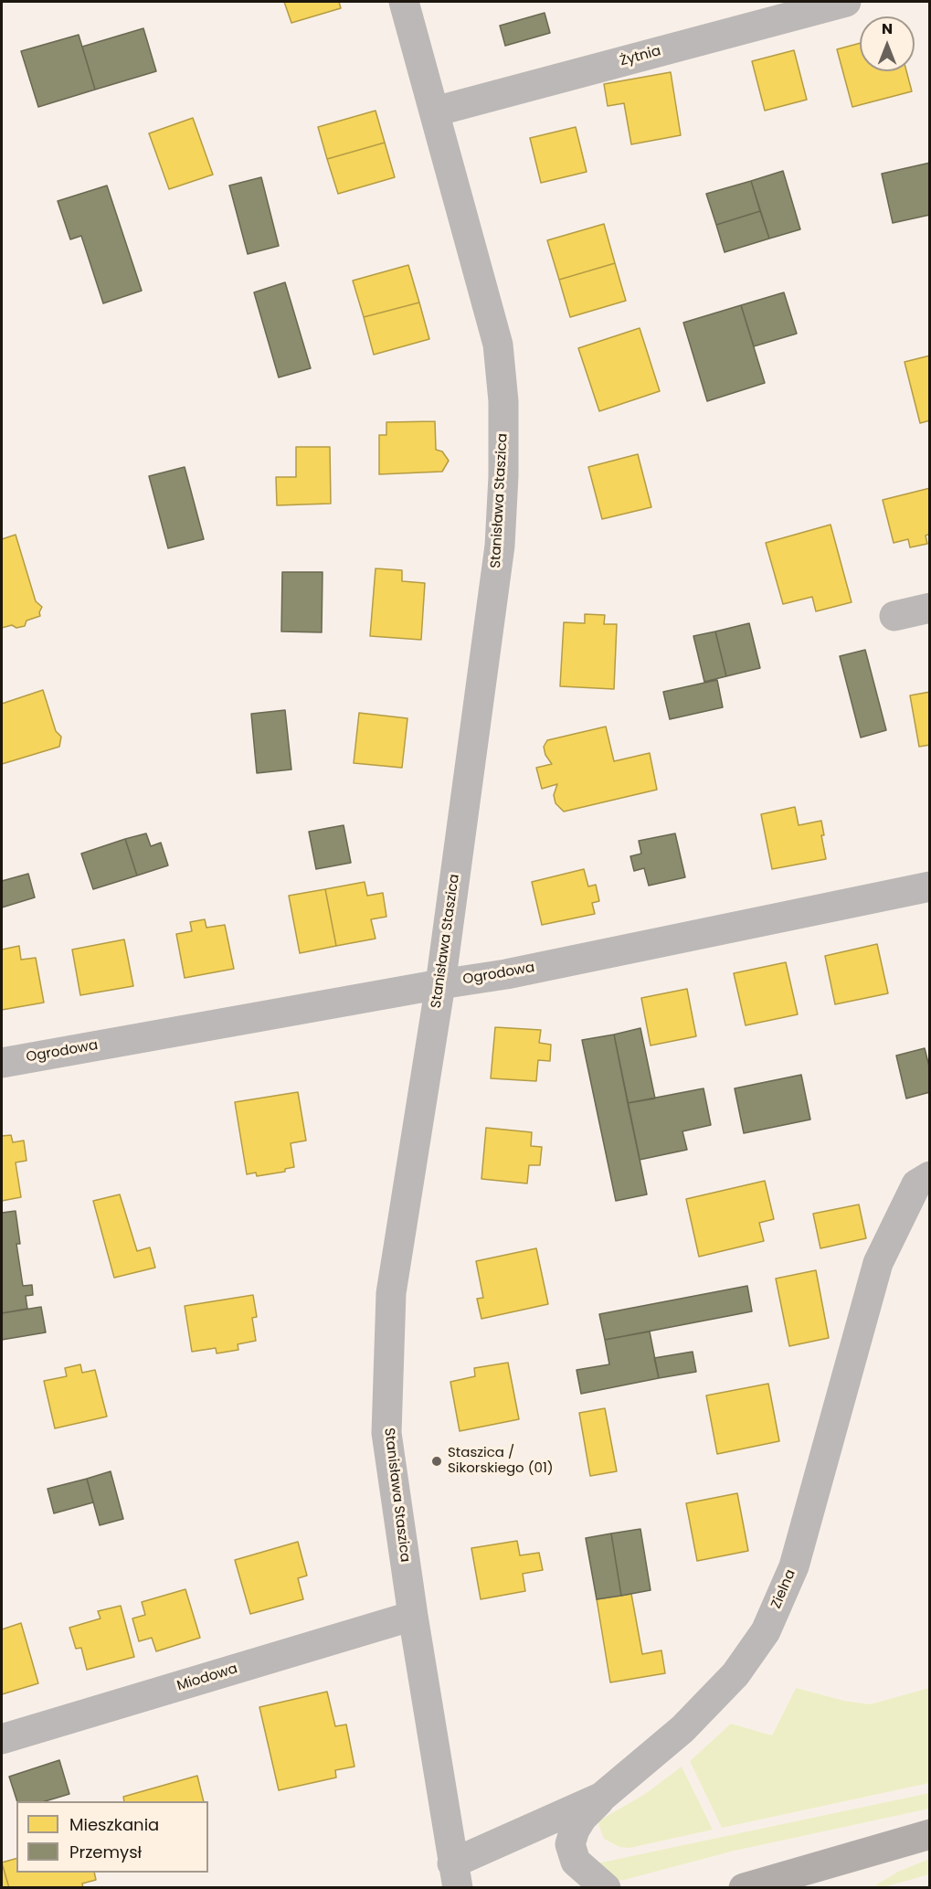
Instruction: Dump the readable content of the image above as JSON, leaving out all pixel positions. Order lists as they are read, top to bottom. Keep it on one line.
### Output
{"streets":{"street":["Żytnia","Stanisława Staszica","Ogrodowa","Zielna","Miodowa"]},"crossings":[["Żytnia","Stanisława Staszica"],["Stanisława Staszica","Ogrodowa"],["Stanisława Staszica","Zielna"],["Stanisława Staszica","Miodowa"]],"places":["Staszica / Sikorskiego (01)"],"legend":["Mieszkania","Przemysł"],"north":"top"}
